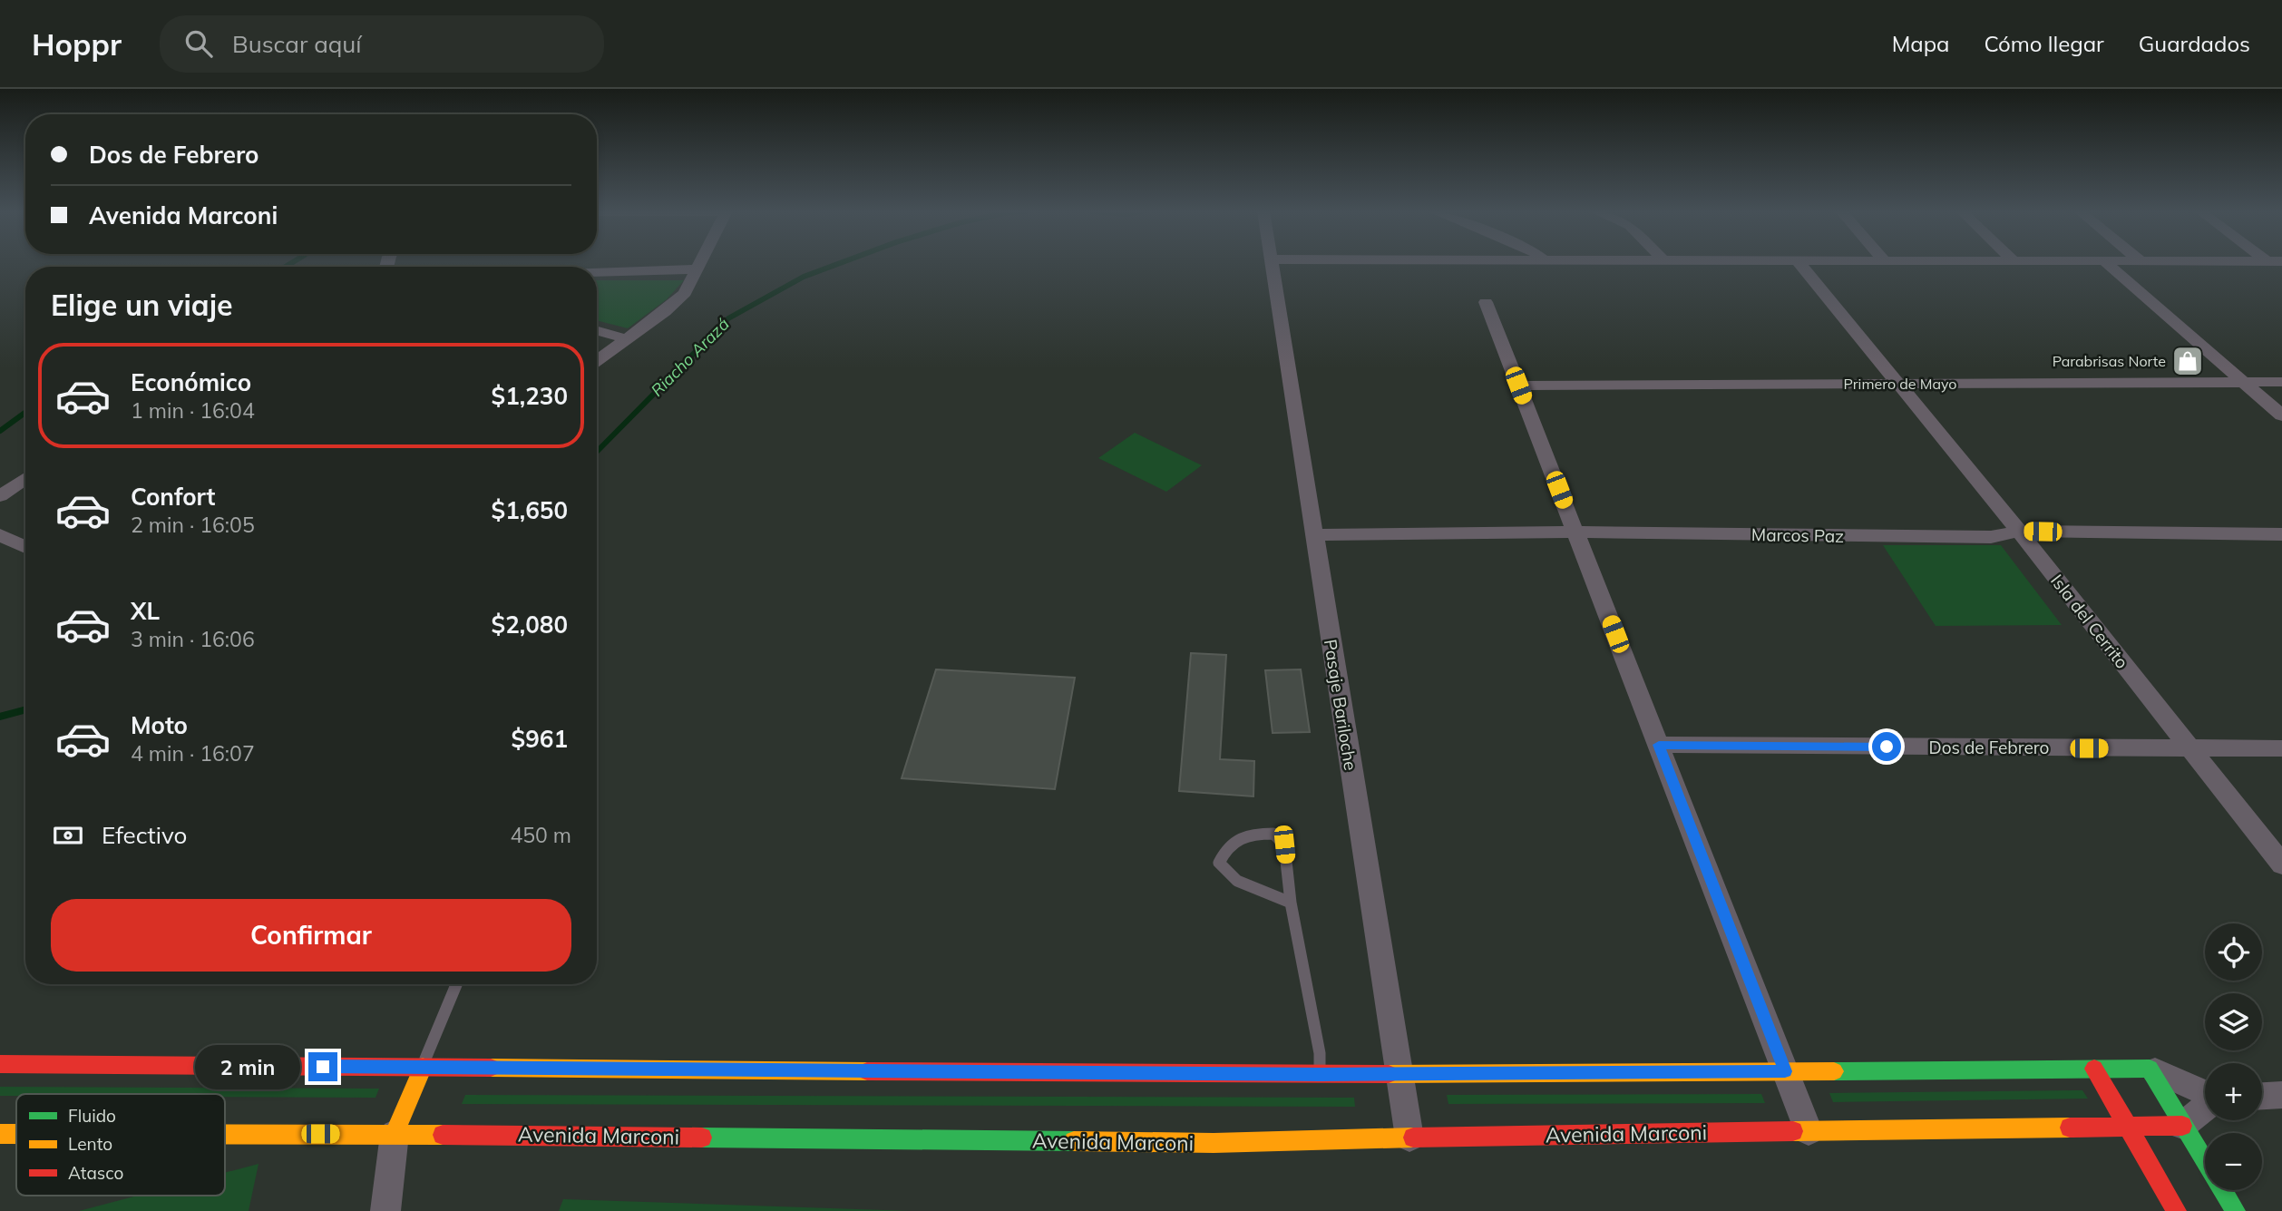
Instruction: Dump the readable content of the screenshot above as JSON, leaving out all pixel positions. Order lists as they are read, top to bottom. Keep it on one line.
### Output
{"streets":{"main road":["Avenida Marconi"],"street":["Primero de Mayo","Marcos Paz","Isla del Cerrito","Pasaje Bariloche","Dos de Febrero"]},"crossings":[["Primero de Mayo","Isla del Cerrito"],["Marcos Paz","Isla del Cerrito"],["Marcos Paz","Pasaje Bariloche"],["Isla del Cerrito","Dos de Febrero"],["Pasaje Bariloche","Avenida Marconi"]],"water":["Riacho Arazá"],"places":{"shop":["Parabrisas Norte"]},"legend":["Fluido","Lento","Atasco"],"page":{"header":"Hoppr","search":"Buscar aquí","nav":["Mapa","Cómo llegar","Guardados"],"banner":["Dos de Febrero","Avenida Marconi"],"heading":"Elige un viaje","list":[{"name":"Económico","note":"1 min · 16:04","value":"$1,230"},{"name":"Confort","note":"2 min · 16:05","value":"$1,650"},{"name":"XL","note":"3 min · 16:06","value":"$2,080"},{"name":"Moto","note":"4 min · 16:07","value":"$961"}],"pay":["Efectivo","450 m"],"buttons":"Confirmar","map_buttons":["+","−"],"bubble":"2 min"}}
